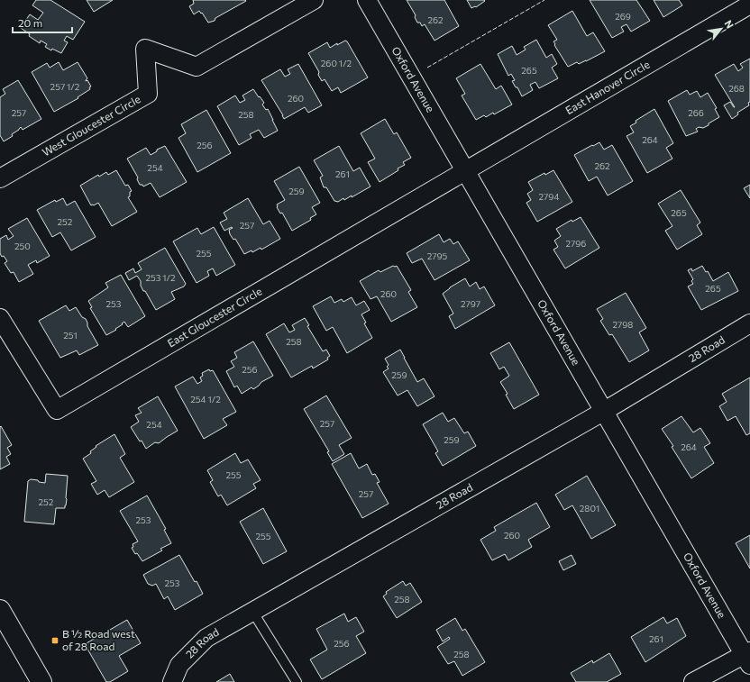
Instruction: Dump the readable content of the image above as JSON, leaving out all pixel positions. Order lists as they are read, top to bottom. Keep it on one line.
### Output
{"streets":{"street":["Oxford Avenue","East Hanover Circle","West Gloucester Circle","East Gloucester Circle","28 Road"]},"crossings":[["Oxford Avenue","East Hanover Circle"],["Oxford Avenue","East Gloucester Circle"],["Oxford Avenue","28 Road"],["East Hanover Circle","East Gloucester Circle"]],"places":{"transit":["B ½ Road west of 28 Road"]},"house_numbers":["269","262","260 1/2","265","257 1/2","268","260","257","266","258","264","256","262","254","261","259","2794","265","252","257","2796","250","255","2795","253 1/2","265","260","253","2797","2798","251","258","256","259","254 1/2","257","254","259","264","255","257","252","2801","253","260","255","253","258","261","256","258"],"scale_bar":"20 m","north":"top right"}
